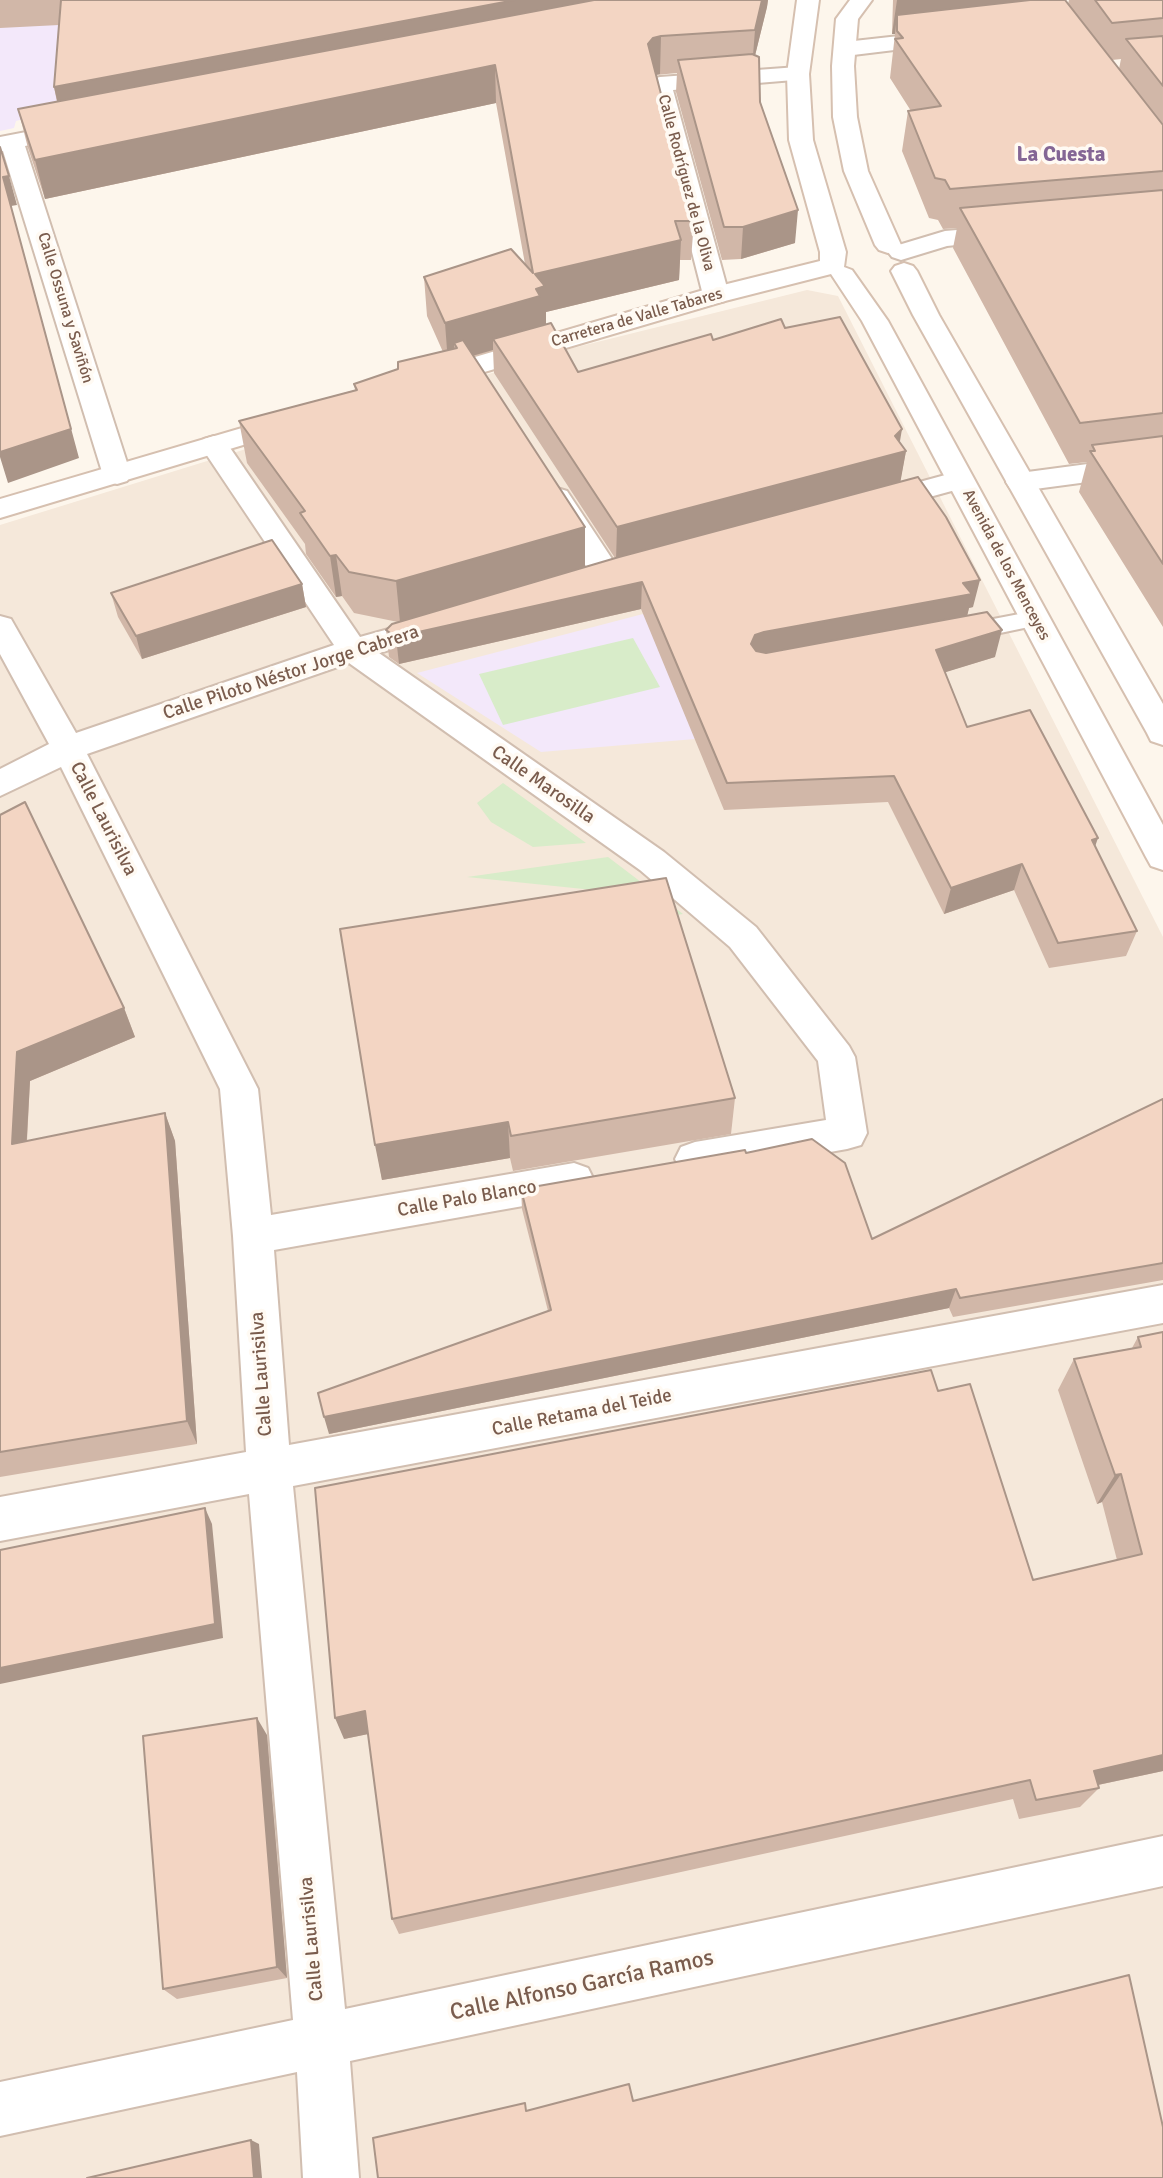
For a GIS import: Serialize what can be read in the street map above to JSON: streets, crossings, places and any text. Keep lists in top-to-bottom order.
{
  "streets": {
    "street": [
      "Calle Rodríguez de la Oliva",
      "Calle Ossuna y Saviñón",
      "Carretera de Valle Tabares",
      "Avenida de los Menceyes",
      "Calle Piloto Néstor Jorge Cabrera",
      "Calle Marosilla",
      "Calle Laurisilva",
      "Calle Palo Blanco",
      "Calle Retama del Teide",
      "Calle Alfonso García Ramos"
    ]
  },
  "crossings": [
    ["Calle Rodríguez de la Oliva", "Carretera de Valle Tabares"],
    ["Calle Rodríguez de la Oliva", "Avenida de los Menceyes"],
    ["Carretera de Valle Tabares", "Avenida de los Menceyes"],
    ["Calle Piloto Néstor Jorge Cabrera", "Calle Marosilla"],
    ["Calle Piloto Néstor Jorge Cabrera", "Calle Laurisilva"],
    ["Calle Laurisilva", "Calle Palo Blanco"],
    ["Calle Laurisilva", "Calle Retama del Teide"],
    ["Calle Laurisilva", "Calle Alfonso García Ramos"]
  ],
  "districts": ["La Cuesta"]
}
